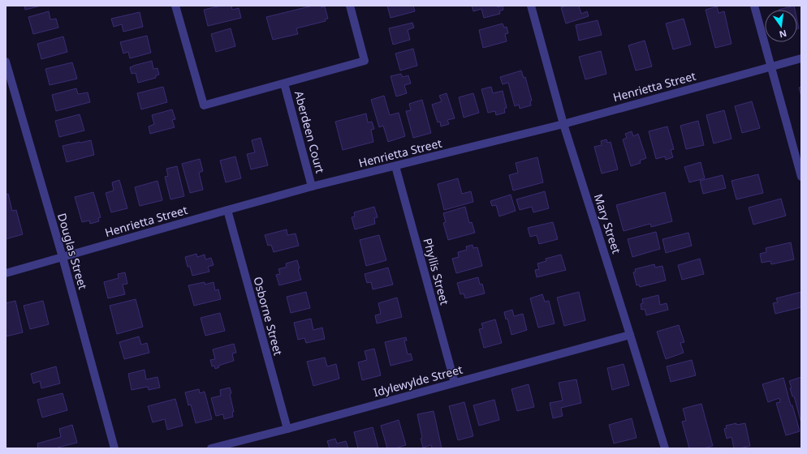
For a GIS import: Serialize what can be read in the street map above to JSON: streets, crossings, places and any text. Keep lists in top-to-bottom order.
{
  "streets": {
    "street": [
      "Henrietta Street",
      "Aberdeen Court",
      "Mary Street",
      "Douglas Street",
      "Phyllis Street",
      "Osborne Street",
      "Idylewylde Street"
    ]
  },
  "crossings": [
    ["Henrietta Street", "Aberdeen Court"],
    ["Henrietta Street", "Mary Street"],
    ["Henrietta Street", "Douglas Street"],
    ["Henrietta Street", "Phyllis Street"],
    ["Henrietta Street", "Osborne Street"],
    ["Mary Street", "Idylewylde Street"],
    ["Phyllis Street", "Idylewylde Street"],
    ["Osborne Street", "Idylewylde Street"]
  ],
  "north": "bottom"
}
